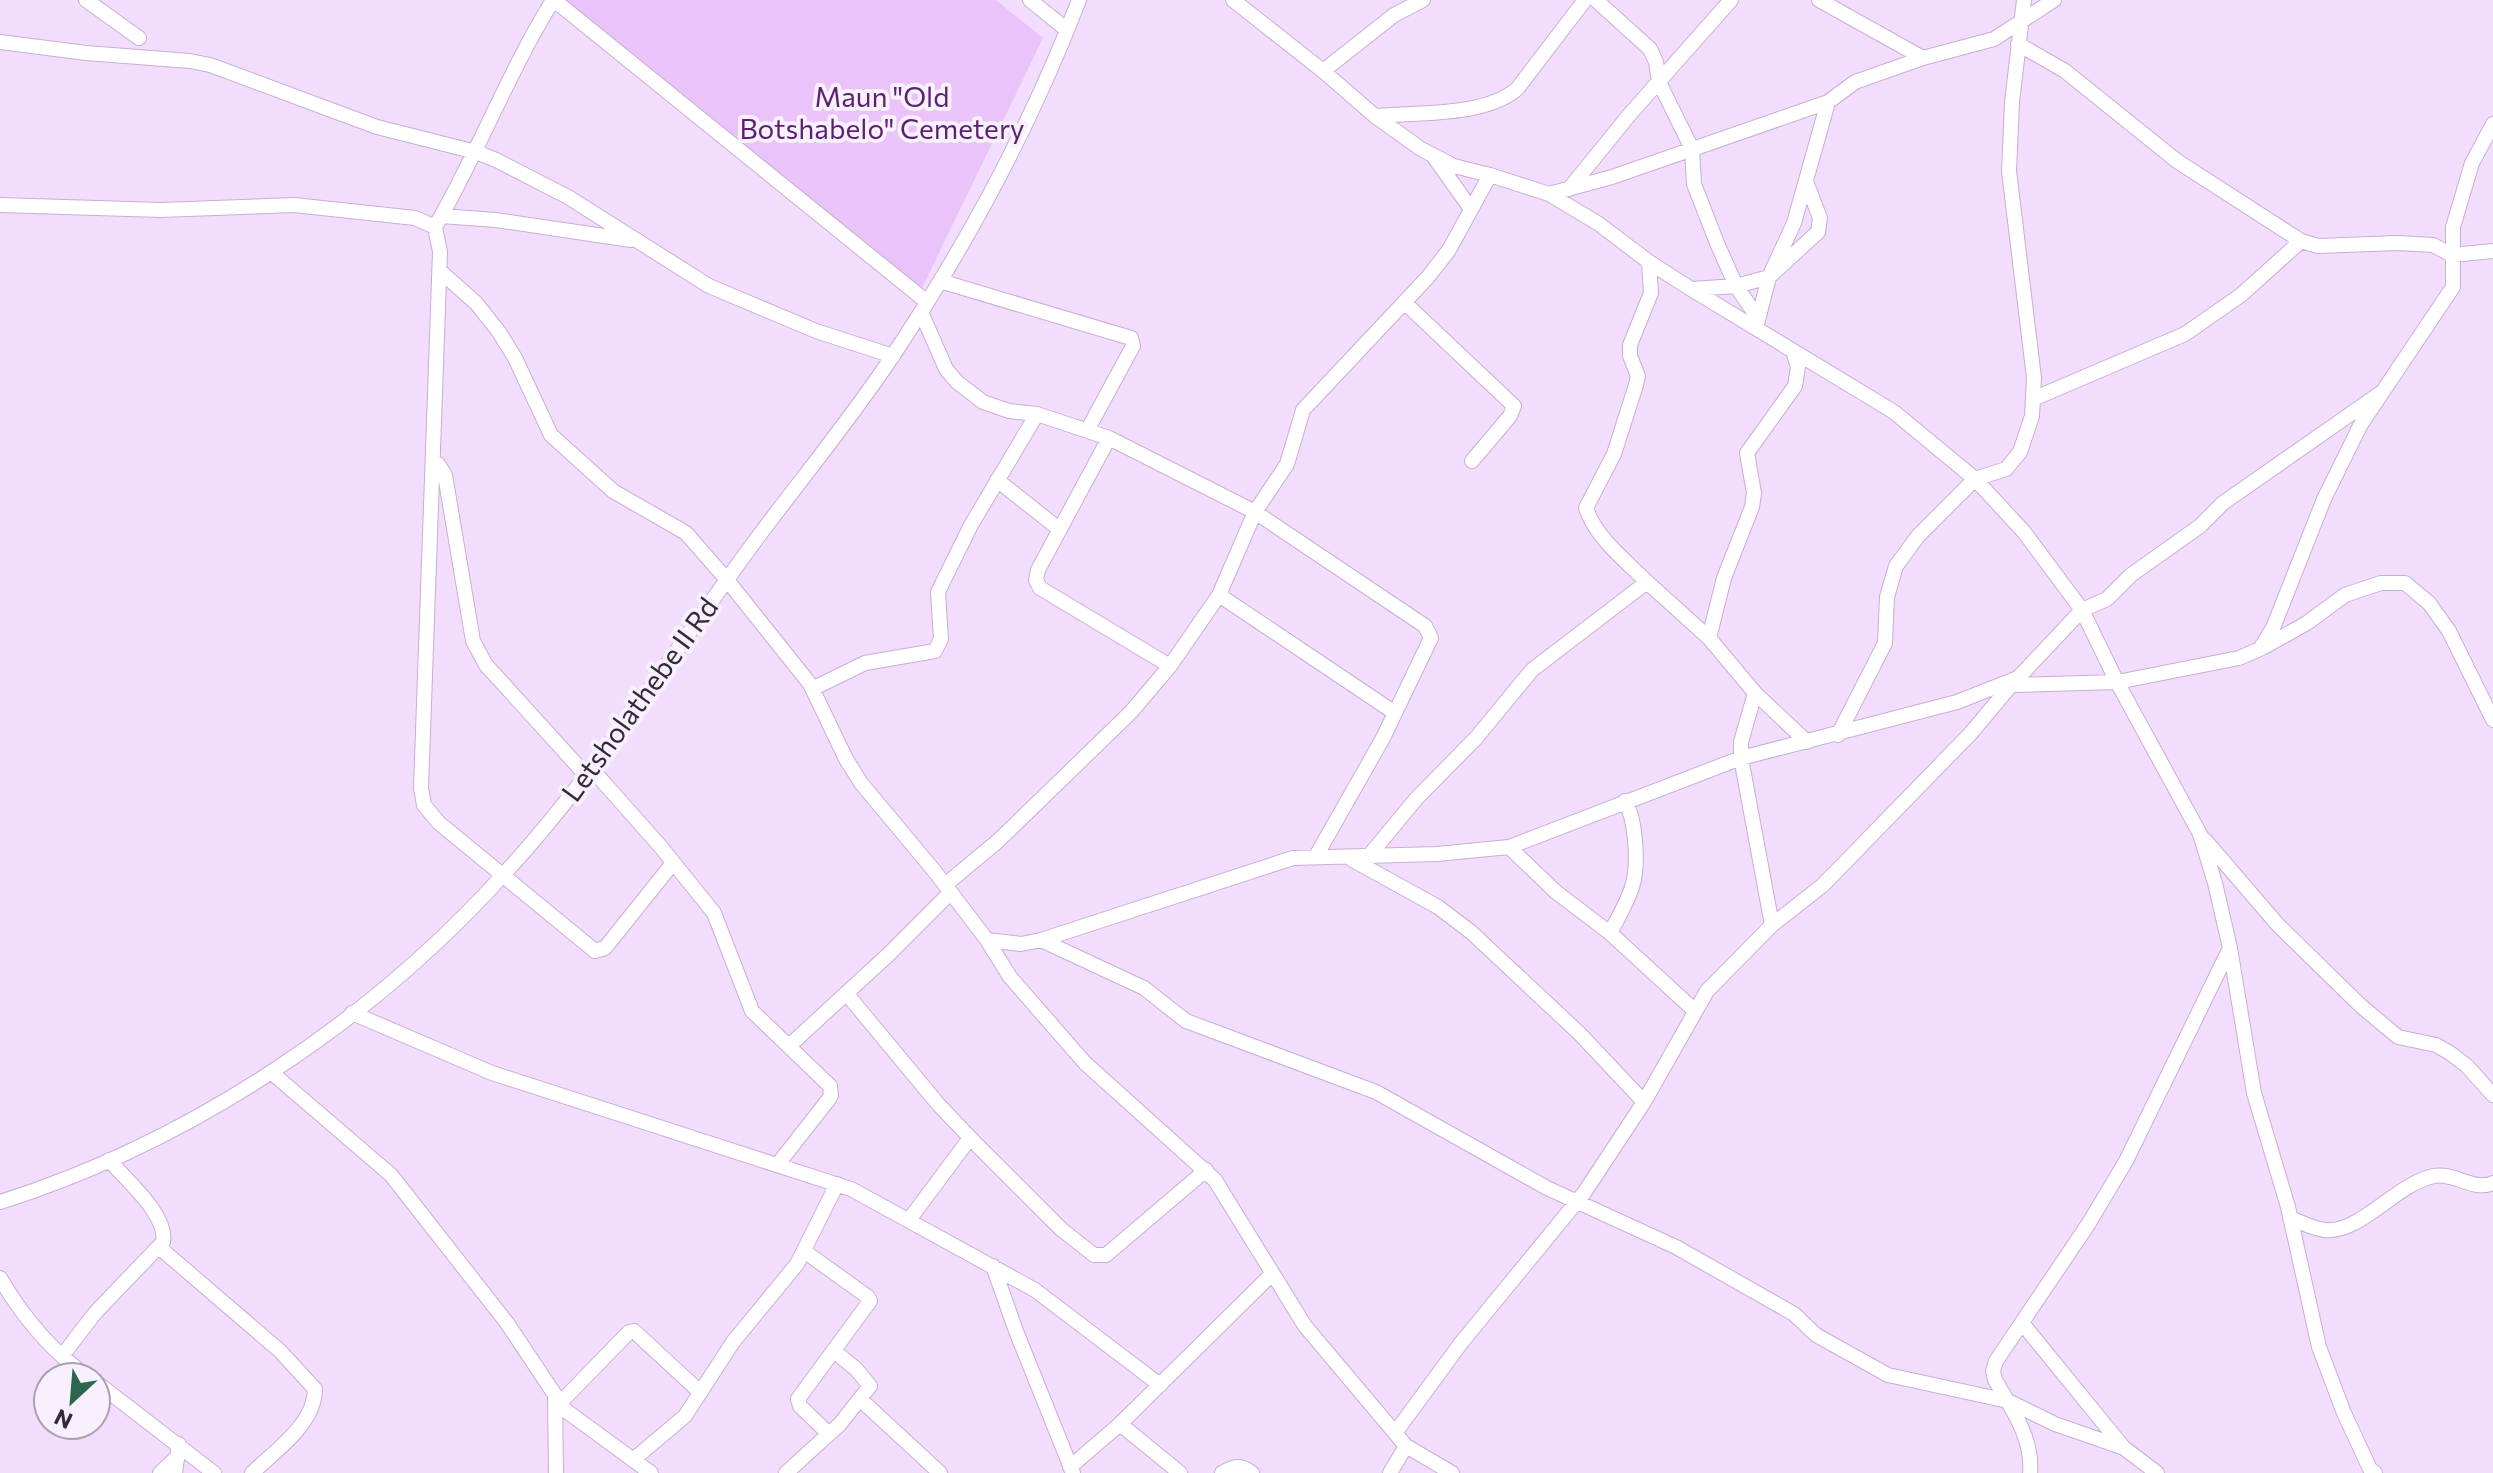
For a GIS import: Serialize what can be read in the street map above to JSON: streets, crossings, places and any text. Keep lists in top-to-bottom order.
{
  "streets": {
    "street": ["Letsholathebe II Rd"]
  },
  "parks": ["Maun \"Old Botshabelo\" Cemetery"],
  "north": "bottom left"
}
